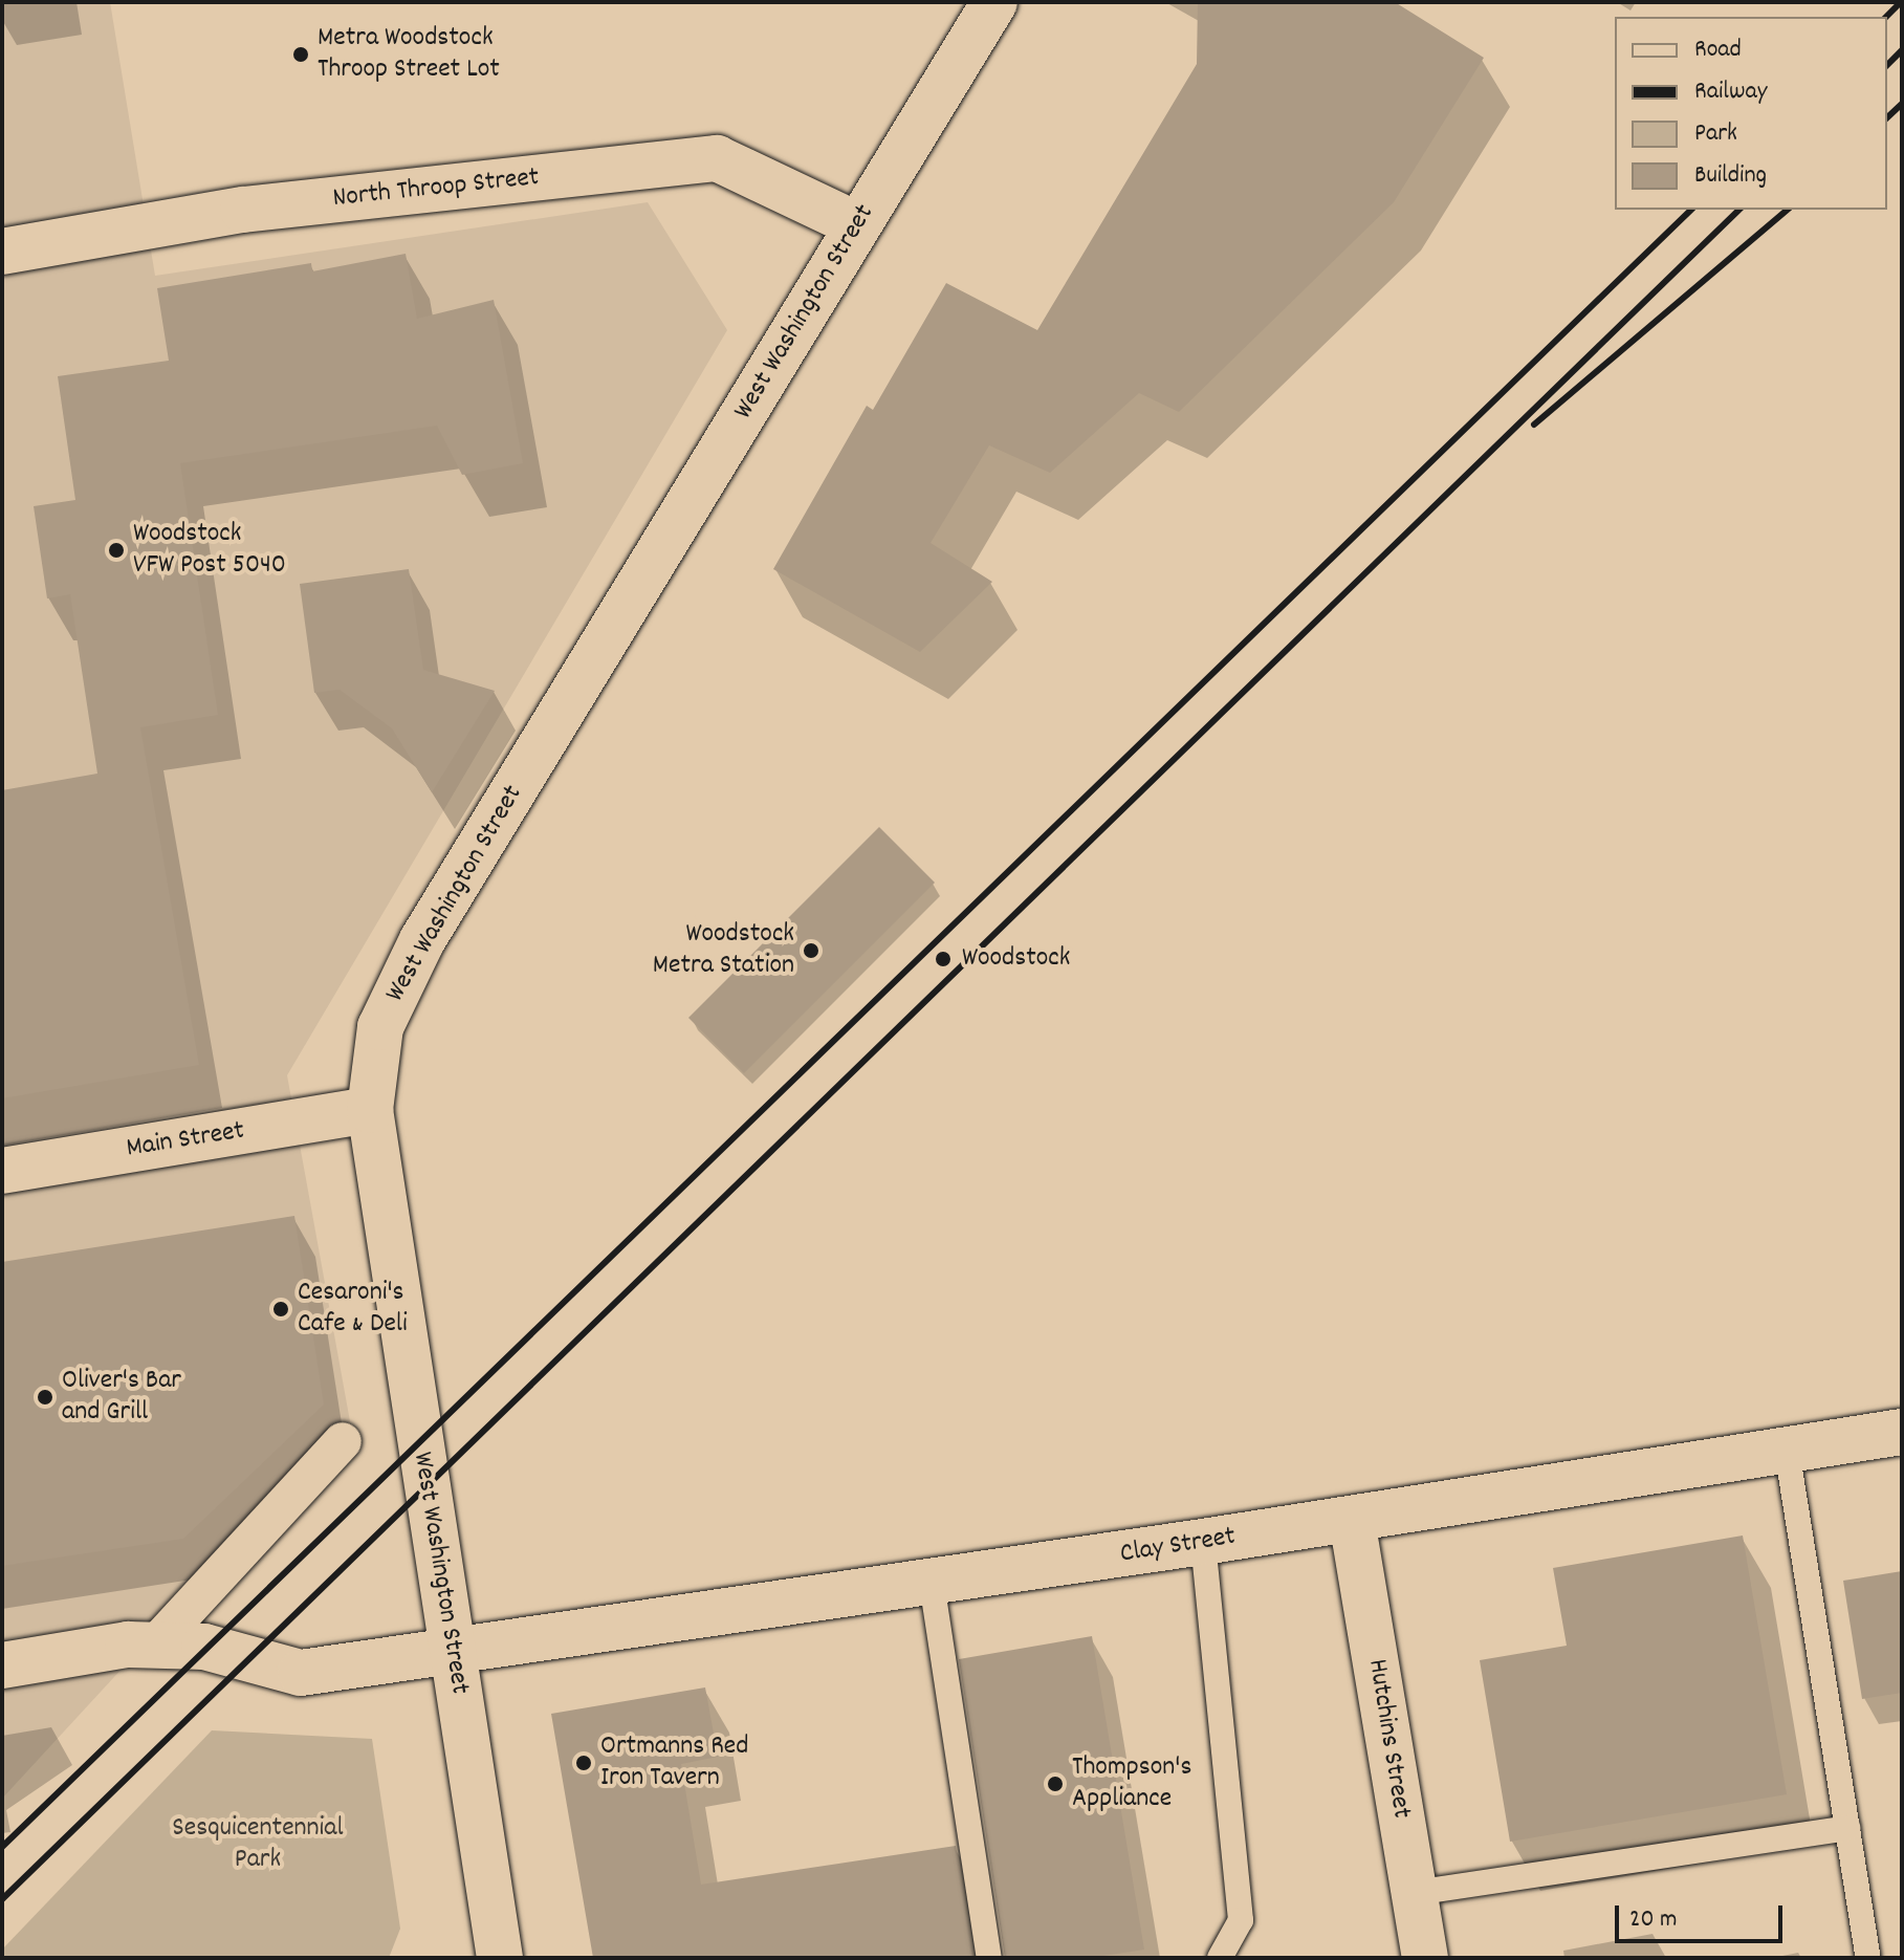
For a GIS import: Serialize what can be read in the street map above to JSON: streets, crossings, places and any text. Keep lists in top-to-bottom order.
{
  "streets": {
    "street": [
      "North Throop Street",
      "West Washington Street",
      "Main Street",
      "Clay Street",
      "Hutchins Street"
    ]
  },
  "crossings": [
    ["North Throop Street", "West Washington Street"],
    ["West Washington Street", "Main Street"],
    ["West Washington Street", "Clay Street"],
    ["Clay Street", "Hutchins Street"]
  ],
  "parks": ["Sesquicentennial Park"],
  "places": [
    "Metra Woodstock Throop Street Lot",
    "Woodstock VFW Post 5040",
    "Woodstock Metra Station",
    "Woodstock",
    "Cesaroni's Cafe & Deli",
    "Oliver's Bar and Grill",
    "Ortmanns Red Iron Tavern",
    "Thompson's Appliance"
  ],
  "legend": [
    "Road",
    "Railway",
    "Park",
    "Building"
  ],
  "scale_bar": "20 m"
}
